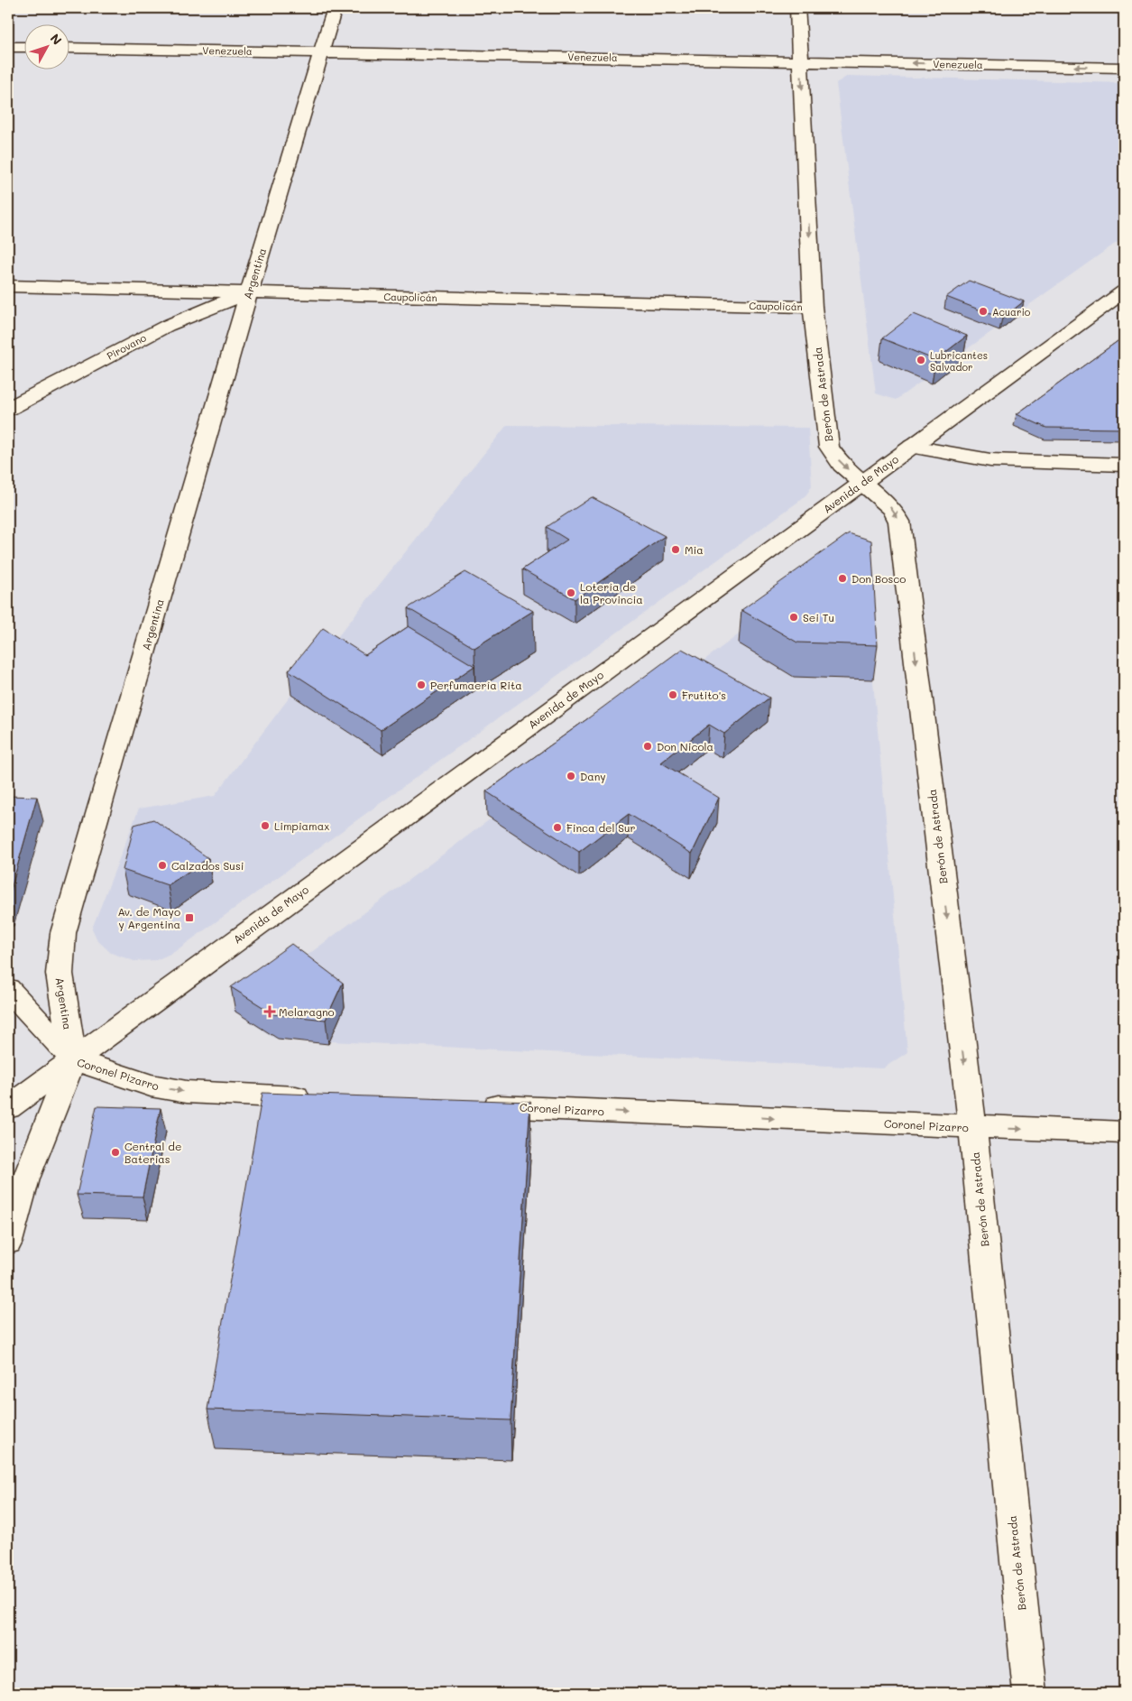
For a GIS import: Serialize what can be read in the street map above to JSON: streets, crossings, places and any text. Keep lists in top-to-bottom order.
{
  "streets": {
    "street": [
      "Venezuela",
      "Argentina",
      "Caupolicán",
      "Pirovano",
      "Berón de Astrada",
      "Avenida de Mayo",
      "Coronel Pizarro"
    ]
  },
  "crossings": [
    ["Venezuela", "Argentina"],
    ["Venezuela", "Berón de Astrada"],
    ["Argentina", "Caupolicán"],
    ["Argentina", "Pirovano"],
    ["Argentina", "Avenida de Mayo"],
    ["Argentina", "Coronel Pizarro"],
    ["Caupolicán", "Pirovano"],
    ["Caupolicán", "Berón de Astrada"],
    ["Berón de Astrada", "Avenida de Mayo"],
    ["Berón de Astrada", "Coronel Pizarro"],
    ["Avenida de Mayo", "Coronel Pizarro"]
  ],
  "one_way": ["Berón de Astrada", "Coronel Pizarro"],
  "places": {
    "other": [
      "Acuario",
      "Lubricantes Salvador",
      "Mia",
      "Don Bosco",
      "Lotería de la Provincia",
      "Sei Tu",
      "Perfumaería Rita",
      "Frutito's",
      "Don Nicola",
      "Dany",
      "Limpiamax",
      "Finca del Sur",
      "Calzados Susi",
      "Central de Baterias"
    ],
    "transit": ["Av. de Mayo y Argentina"],
    "health": ["Melaragno"]
  },
  "north": "top right"
}
